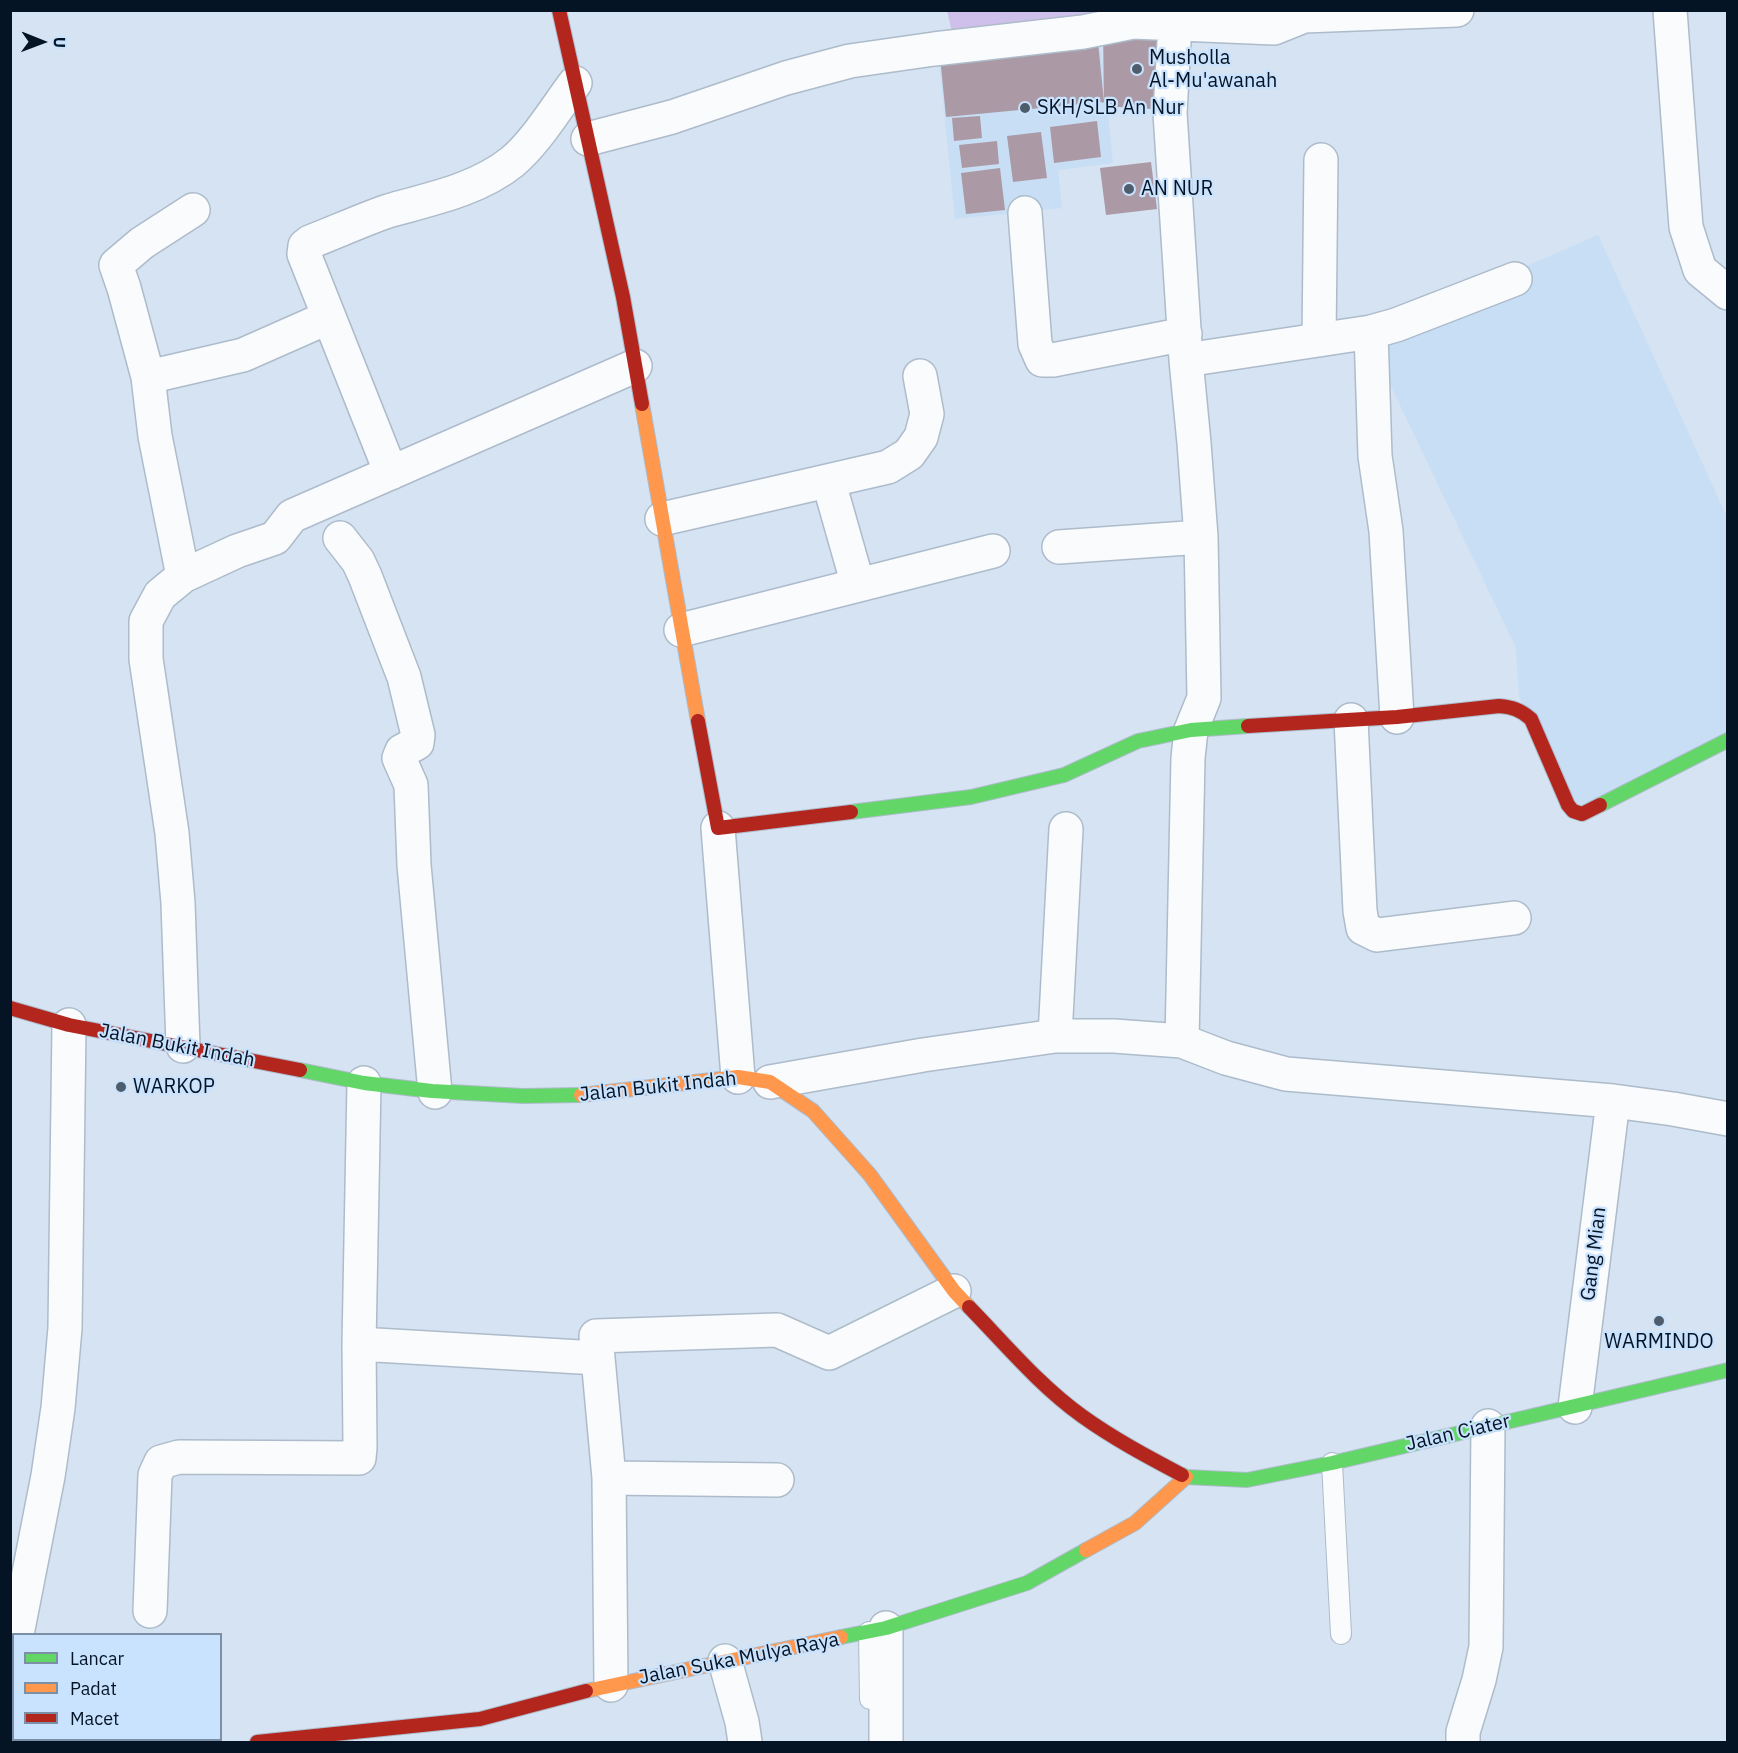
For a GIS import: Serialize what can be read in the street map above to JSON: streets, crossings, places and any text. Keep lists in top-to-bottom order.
{
  "streets": {
    "street": [
      "Jalan Bukit Indah",
      "Gang Mian",
      "Jalan Ciater",
      "Jalan Suka Mulya Raya"
    ]
  },
  "crossings": [
    ["Jalan Bukit Indah", "Jalan Ciater"],
    ["Jalan Bukit Indah", "Jalan Suka Mulya Raya"],
    ["Gang Mian", "Jalan Ciater"],
    ["Jalan Ciater", "Jalan Suka Mulya Raya"]
  ],
  "places": [
    "Musholla Al-Mu'awanah",
    "SKH/SLB An Nur",
    "AN NUR",
    "WARKOP",
    "WARMINDO"
  ],
  "legend": ["Lancar", "Padat", "Macet"],
  "north": "right"
}
